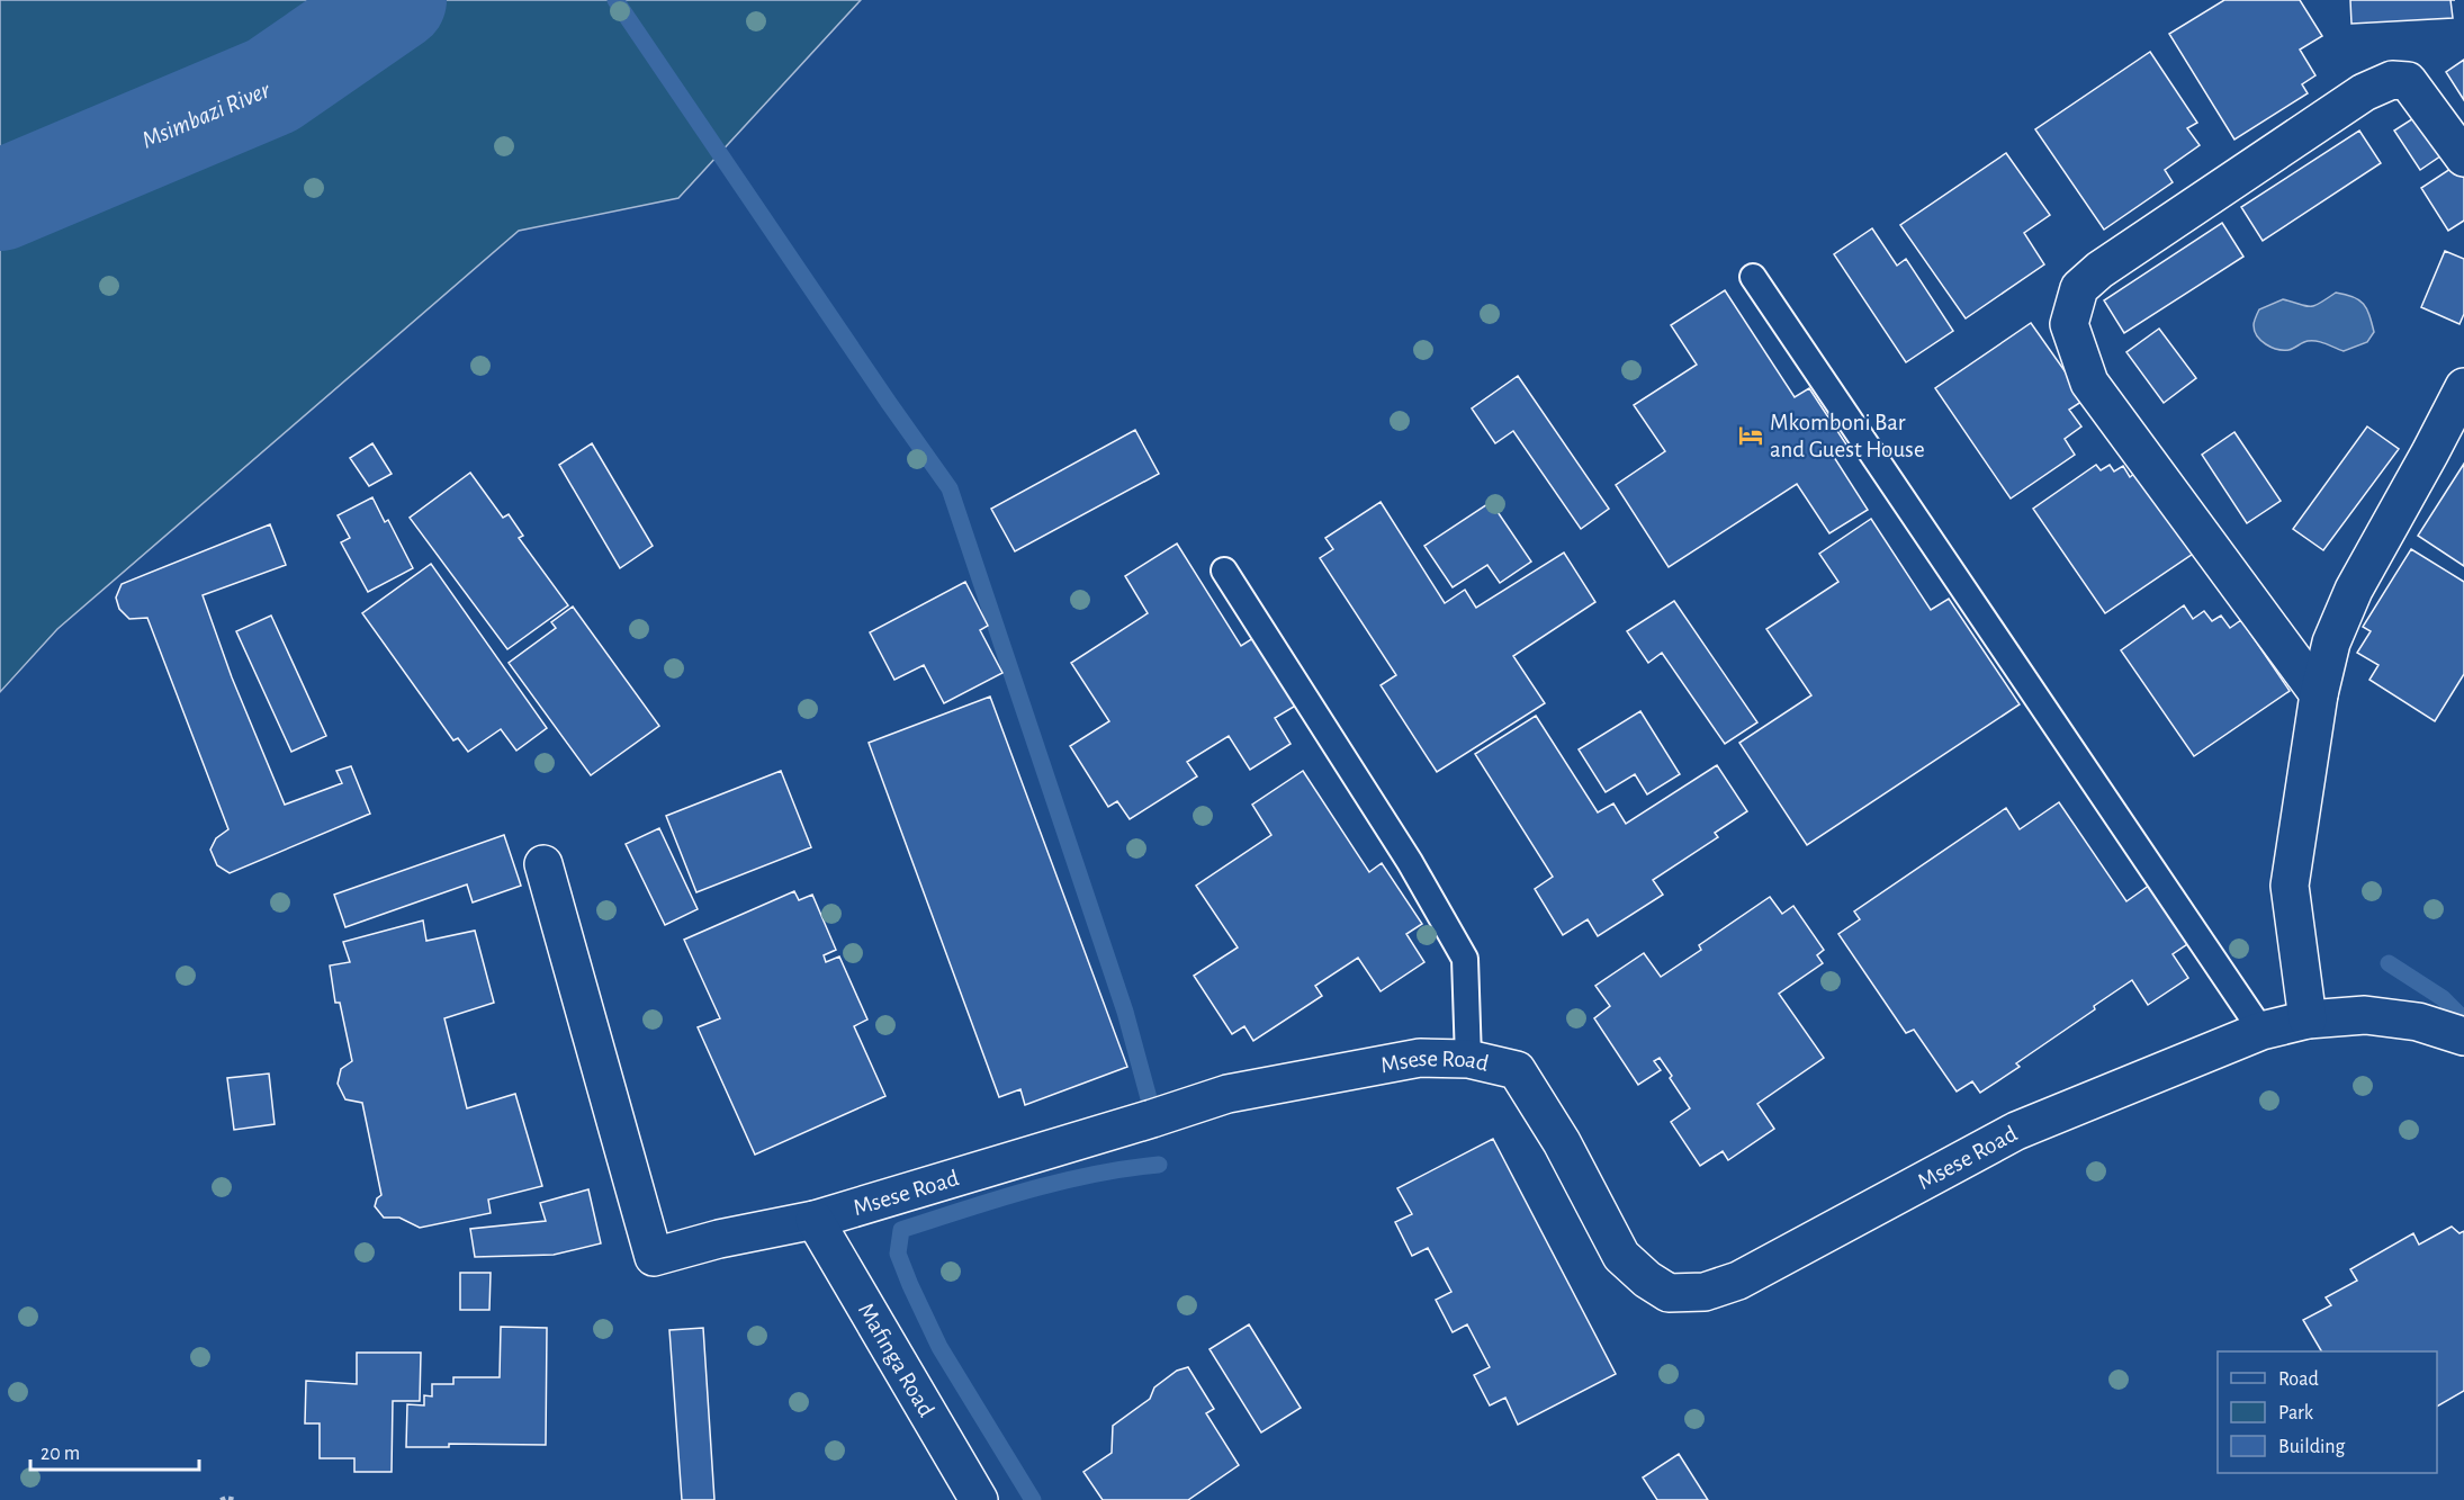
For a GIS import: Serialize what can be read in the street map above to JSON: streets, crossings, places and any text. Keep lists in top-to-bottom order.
{
  "streets": {
    "street": ["Msese Road", "Mafinga Road"]
  },
  "crossings": [
    ["Msese Road", "Mafinga Road"]
  ],
  "water": ["Msimbazi River"],
  "places": {
    "hotel": ["Mkomboni Bar and Guest House"]
  },
  "legend": ["Road", "Park", "Building"],
  "scale_bar": "20 m"
}
